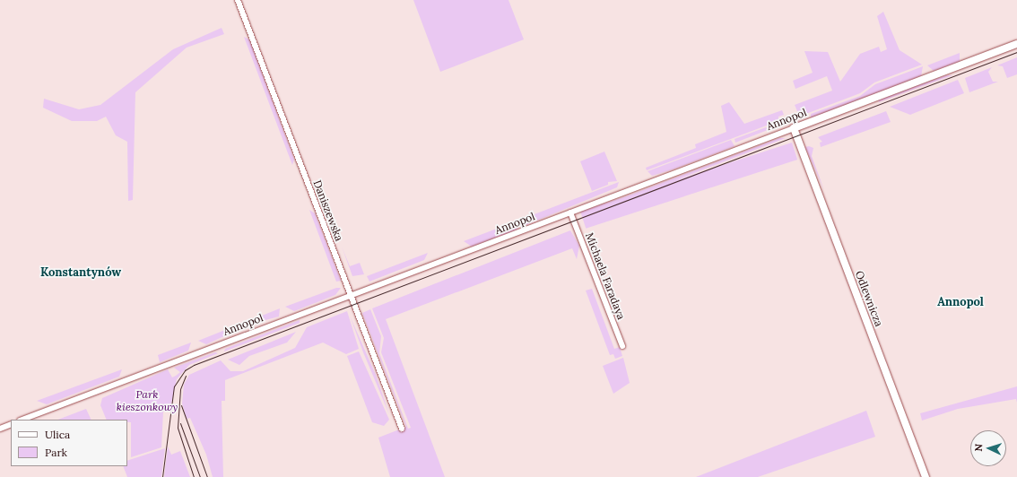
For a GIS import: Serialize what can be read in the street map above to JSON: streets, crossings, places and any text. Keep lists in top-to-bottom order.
{
  "streets": {
    "street": [
      "Annopol",
      "Daniszewska",
      "Michaela Faradaya",
      "Odlewnicza"
    ]
  },
  "crossings": [
    ["Annopol", "Daniszewska"],
    ["Annopol", "Michaela Faradaya"],
    ["Annopol", "Odlewnicza"]
  ],
  "districts": ["Konstantynów", "Annopol"],
  "parks": ["Park kieszonkowy"],
  "legend": ["Ulica", "Park"],
  "north": "left"
}
